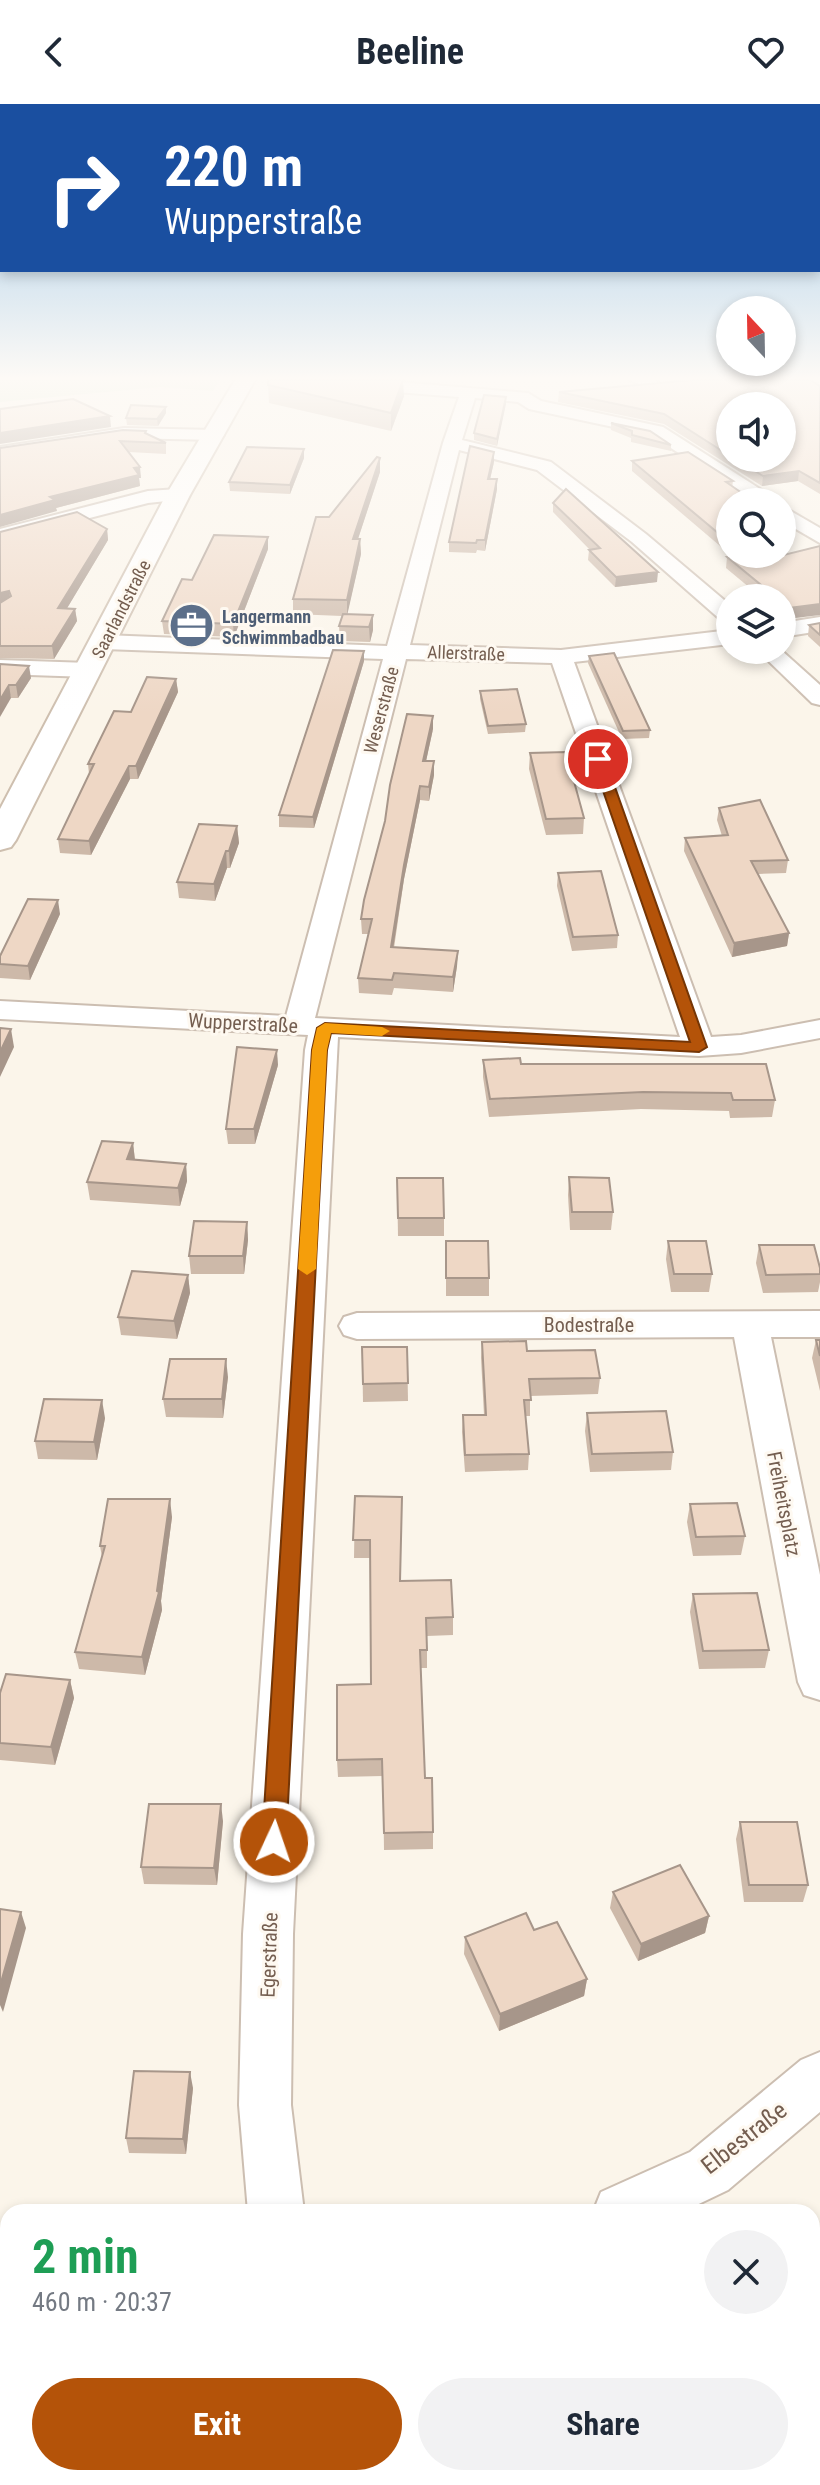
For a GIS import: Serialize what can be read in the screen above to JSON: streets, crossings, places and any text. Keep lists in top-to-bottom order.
{
  "streets": {
    "street": [
      "Saarlandstraße",
      "Allerstraße",
      "Weserstraße",
      "Wupperstraße",
      "Bodestraße",
      "Freiheitsplatz",
      "Egerstraße",
      "Elbestraße"
    ]
  },
  "crossings": [
    ["Saarlandstraße", "Allerstraße"],
    ["Allerstraße", "Weserstraße"],
    ["Weserstraße", "Wupperstraße"],
    ["Weserstraße", "Egerstraße"],
    ["Wupperstraße", "Egerstraße"],
    ["Bodestraße", "Freiheitsplatz"]
  ],
  "places": {
    "office": ["Langermann Schwimmbadbau"]
  },
  "north": "top",
  "page": {
    "header": "Beeline",
    "turn": ["220 m", "Wupperstraße"],
    "heading": ["2 min", "460 m · 20:37"],
    "buttons": ["Exit", "Share"]
  }
}
